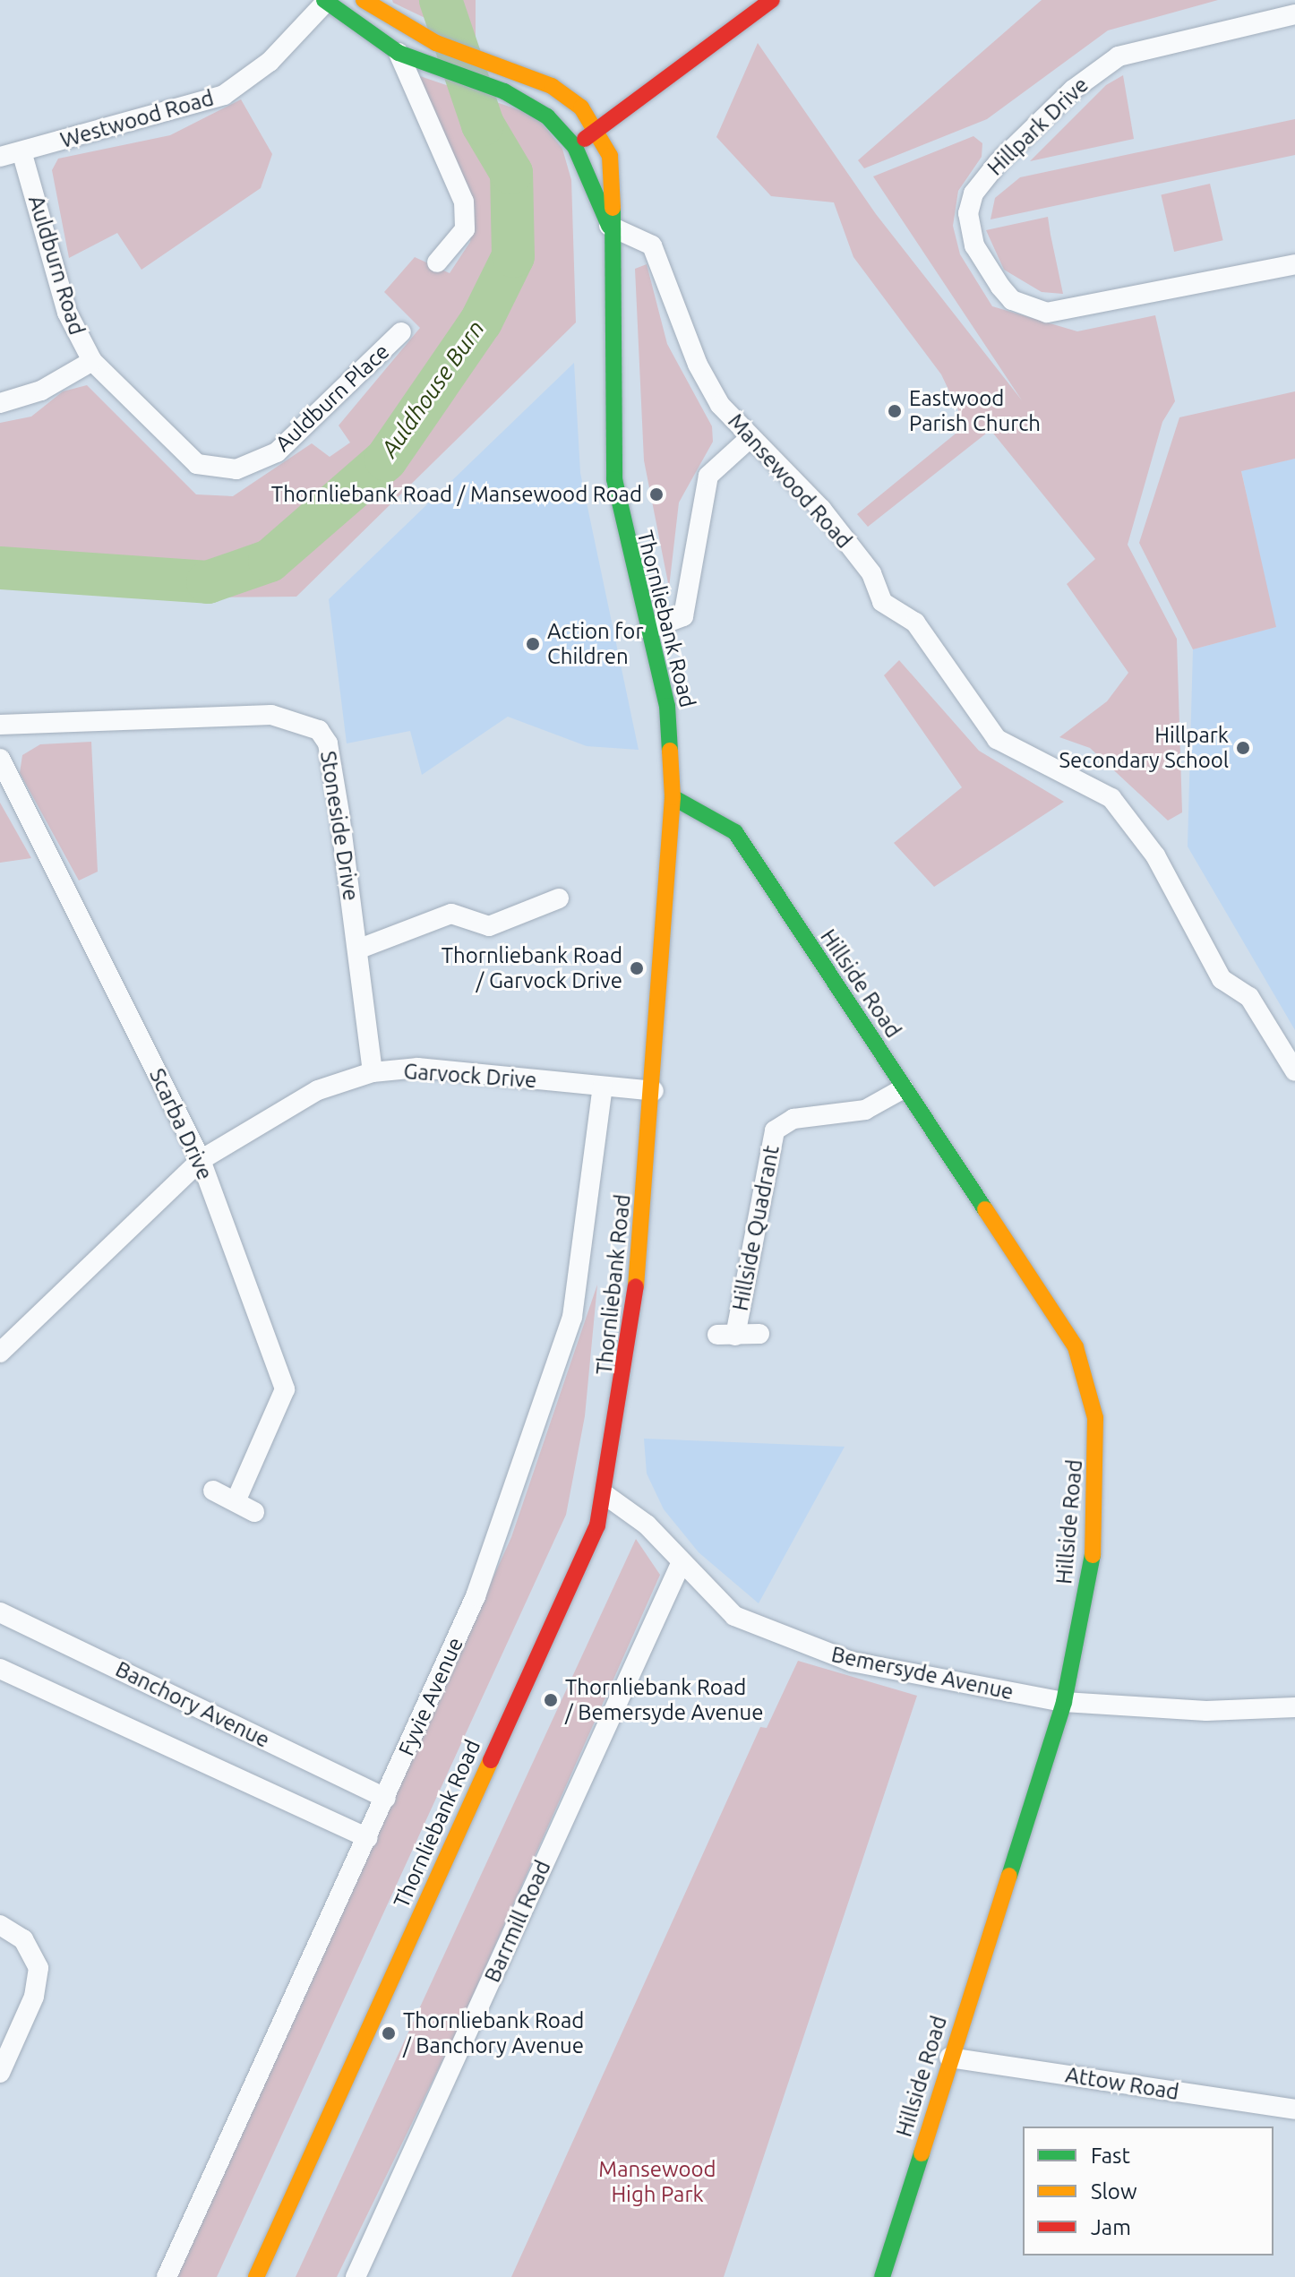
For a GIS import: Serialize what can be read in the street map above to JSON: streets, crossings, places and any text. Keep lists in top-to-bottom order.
{
  "streets": {
    "main road": ["Thornliebank Road", "Hillside Road"],
    "street": [
      "Westwood Road",
      "Hillpark Drive",
      "Auldburn Road",
      "Auldburn Place",
      "Mansewood Road",
      "Stoneside Drive",
      "Garvock Drive",
      "Scarba Drive",
      "Hillside Quadrant",
      "Bemersyde Avenue",
      "Fyvie Avenue",
      "Banchory Avenue",
      "Barrmill Road",
      "Attow Road"
    ]
  },
  "crossings": [
    ["Westwood Road", "Auldburn Road"],
    ["Westwood Road", "Thornliebank Road"],
    ["Auldburn Road", "Auldburn Place"],
    ["Mansewood Road", "Thornliebank Road"],
    ["Thornliebank Road", "Hillside Road"],
    ["Thornliebank Road", "Garvock Drive"],
    ["Thornliebank Road", "Bemersyde Avenue"],
    ["Stoneside Drive", "Garvock Drive"],
    ["Hillside Road", "Hillside Quadrant"],
    ["Hillside Road", "Bemersyde Avenue"],
    ["Hillside Road", "Attow Road"],
    ["Garvock Drive", "Scarba Drive"],
    ["Garvock Drive", "Fyvie Avenue"],
    ["Bemersyde Avenue", "Barrmill Road"],
    ["Fyvie Avenue", "Banchory Avenue"]
  ],
  "water": ["Auldhouse Burn"],
  "parks": ["Mansewood High Park"],
  "places": [
    "Eastwood Parish Church",
    "Thornliebank Road / Mansewood Road",
    "Action for Children",
    "Hillpark Secondary School",
    "Thornliebank Road / Garvock Drive",
    "Thornliebank Road / Bemersyde Avenue",
    "Thornliebank Road / Banchory Avenue"
  ],
  "legend": ["Fast", "Slow", "Jam"]
}
